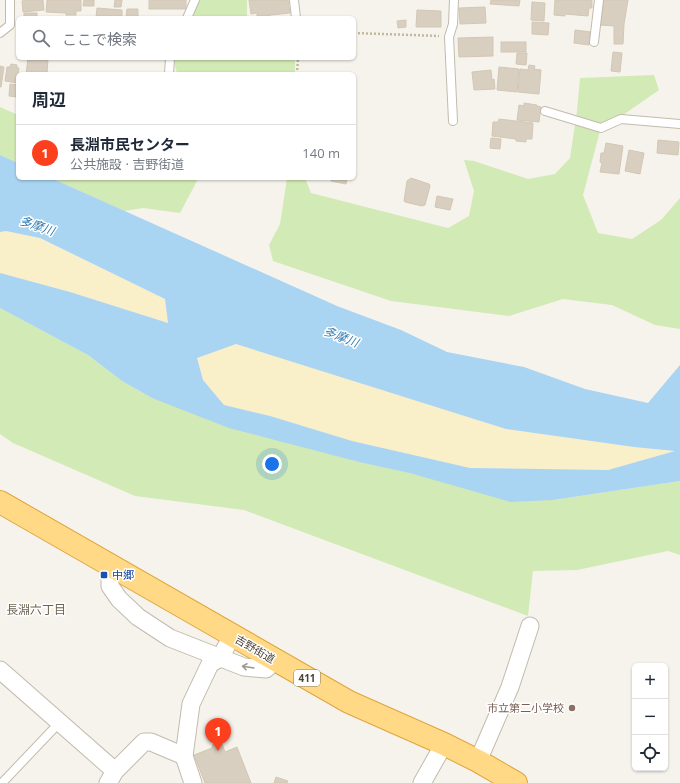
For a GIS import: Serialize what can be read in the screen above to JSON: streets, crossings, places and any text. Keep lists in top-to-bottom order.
{
  "streets": {
    "highway": ["吉野街道", "411"]
  },
  "districts": ["長淵六丁目"],
  "water": ["多摩川"],
  "places": {
    "transit": ["中郷"],
    "other": ["市立第二小学校"]
  },
  "page": {
    "search": "ここで検索",
    "heading": "周辺",
    "list": [
      {
        "mark": "1",
        "name": "長淵市民センター",
        "note": "公共施設 · 吉野街道",
        "value": "140 m"
      }
    ],
    "map_buttons": ["+", "−"],
    "pins": "1"
  }
}
